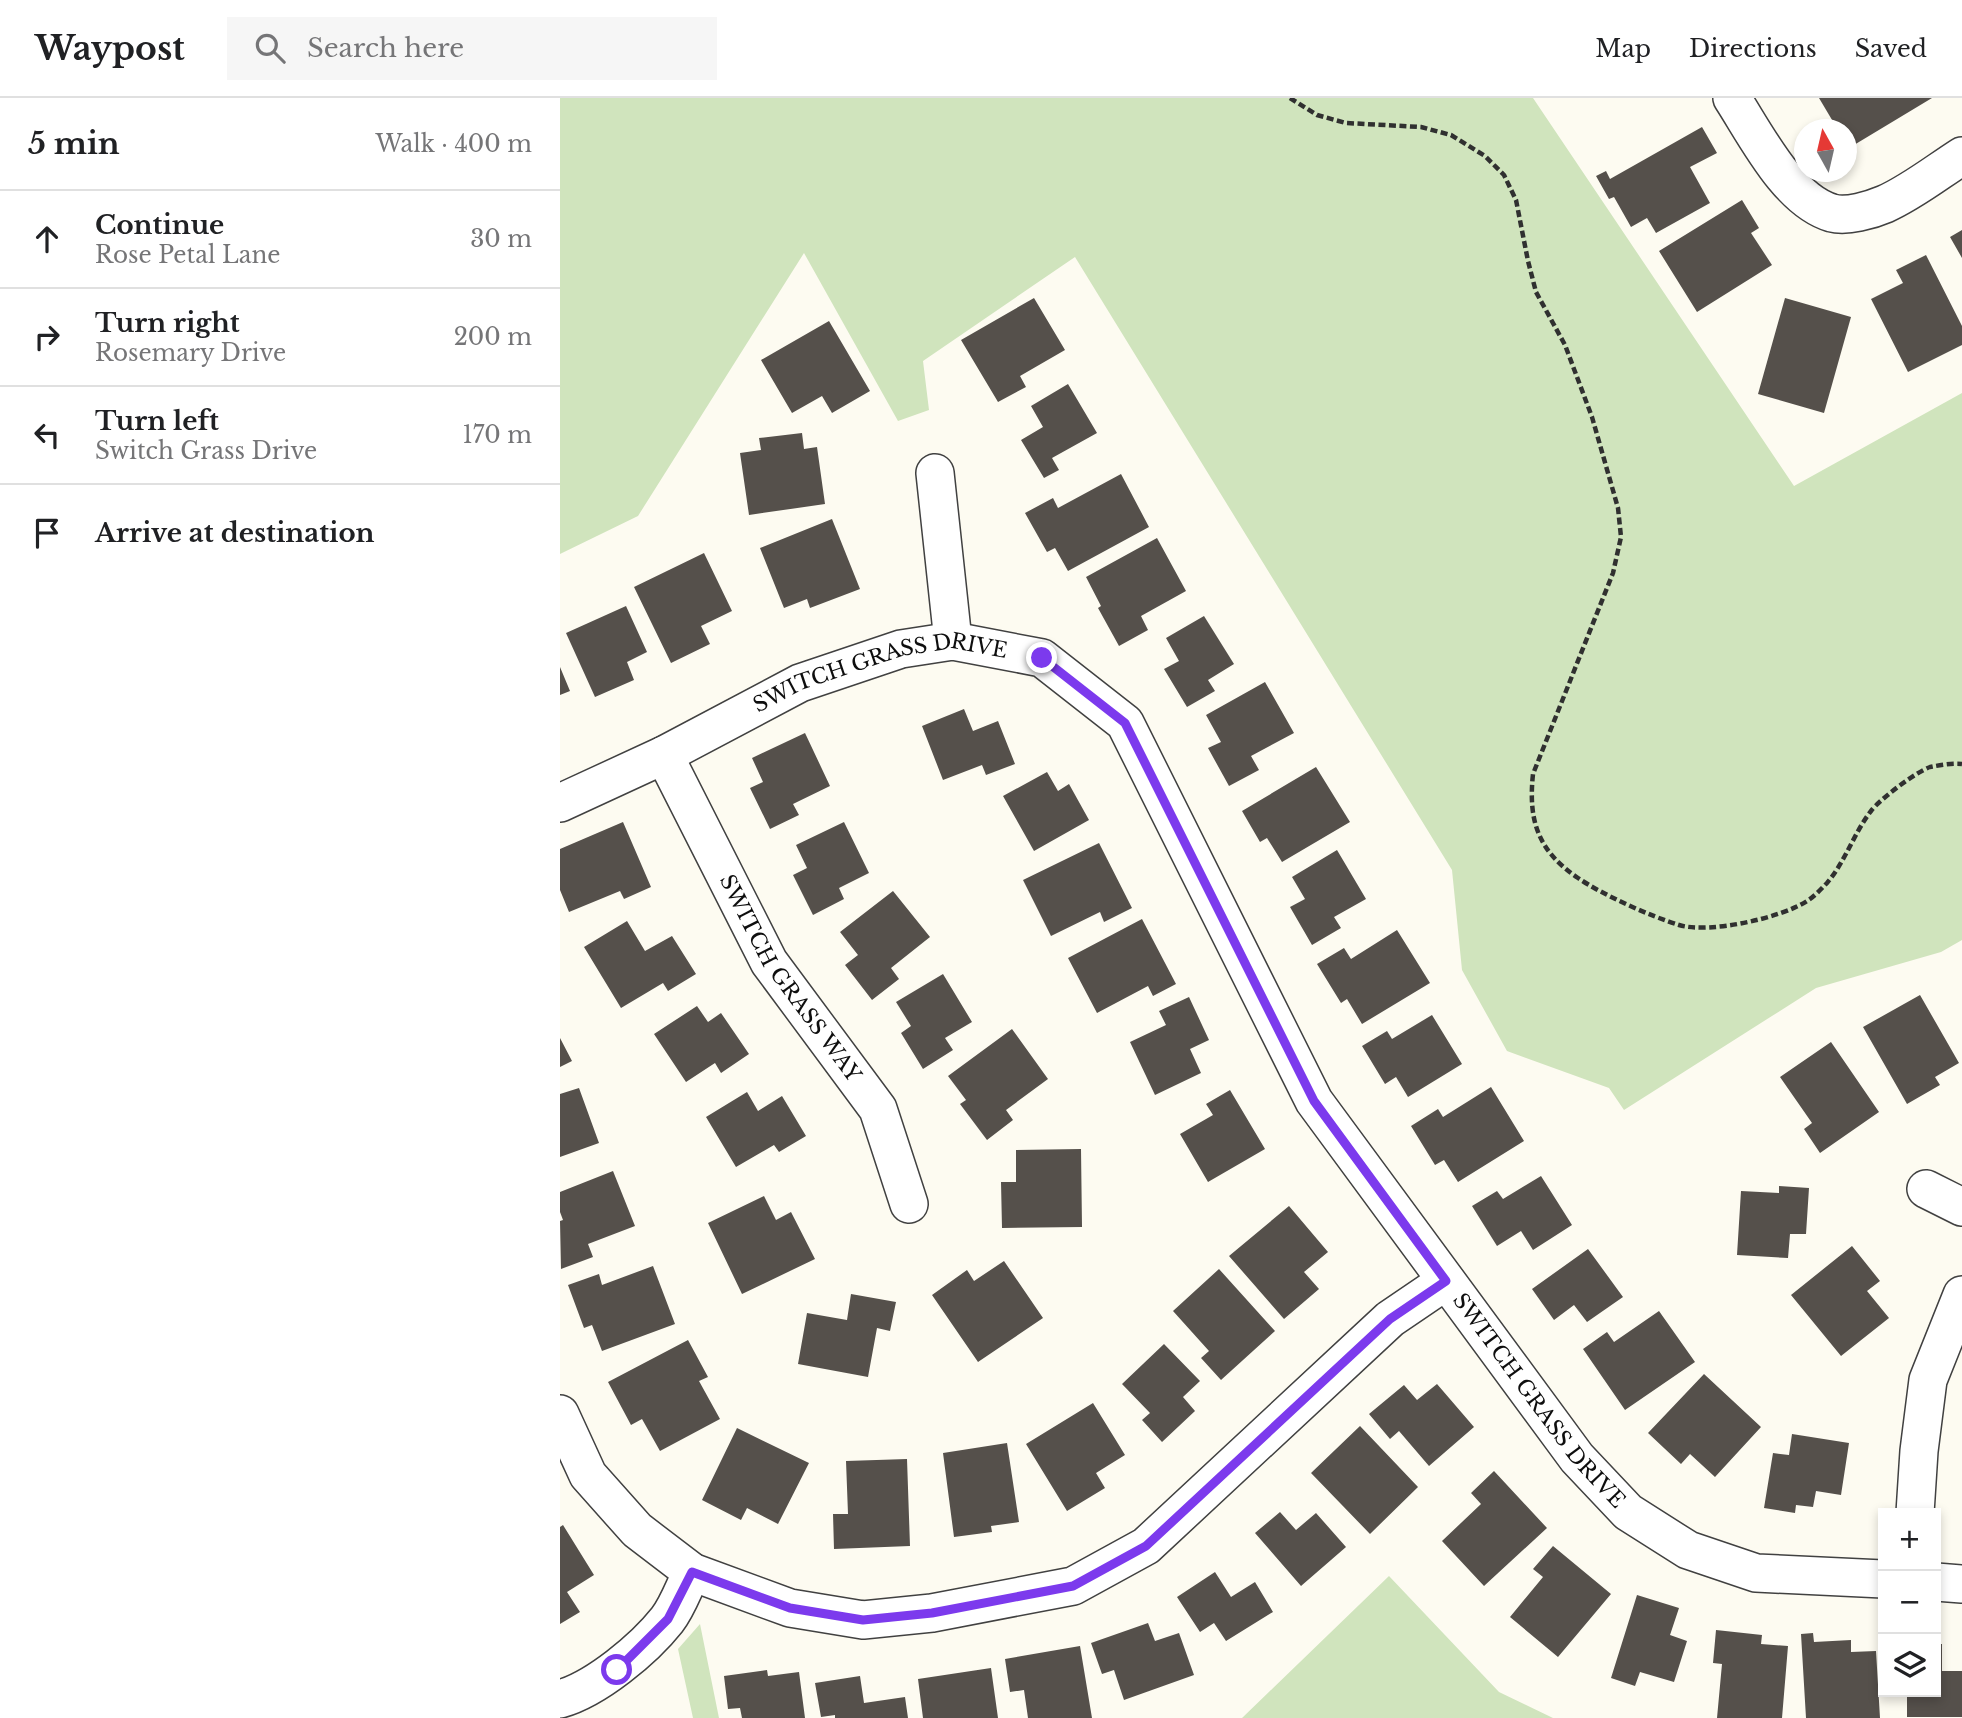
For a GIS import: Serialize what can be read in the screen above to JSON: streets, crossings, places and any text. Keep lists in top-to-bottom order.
{
  "streets": {
    "street": ["SWITCH GRASS DRIVE", "SWITCH GRASS WAY"]
  },
  "crossings": [
    ["SWITCH GRASS DRIVE", "SWITCH GRASS WAY"]
  ],
  "north": "top",
  "page": {
    "header": "Waypost",
    "search": "Search here",
    "nav": ["Map", "Directions", "Saved"],
    "heading": ["5 min", "Walk · 400 m"],
    "list": [
      ["Continue", "Rose Petal Lane", "30 m"],
      ["Turn right", "Rosemary Drive", "200 m"],
      ["Turn left", "Switch Grass Drive", "170 m"],
      "Arrive at destination"
    ],
    "map_buttons": ["+", "−"]
  }
}
